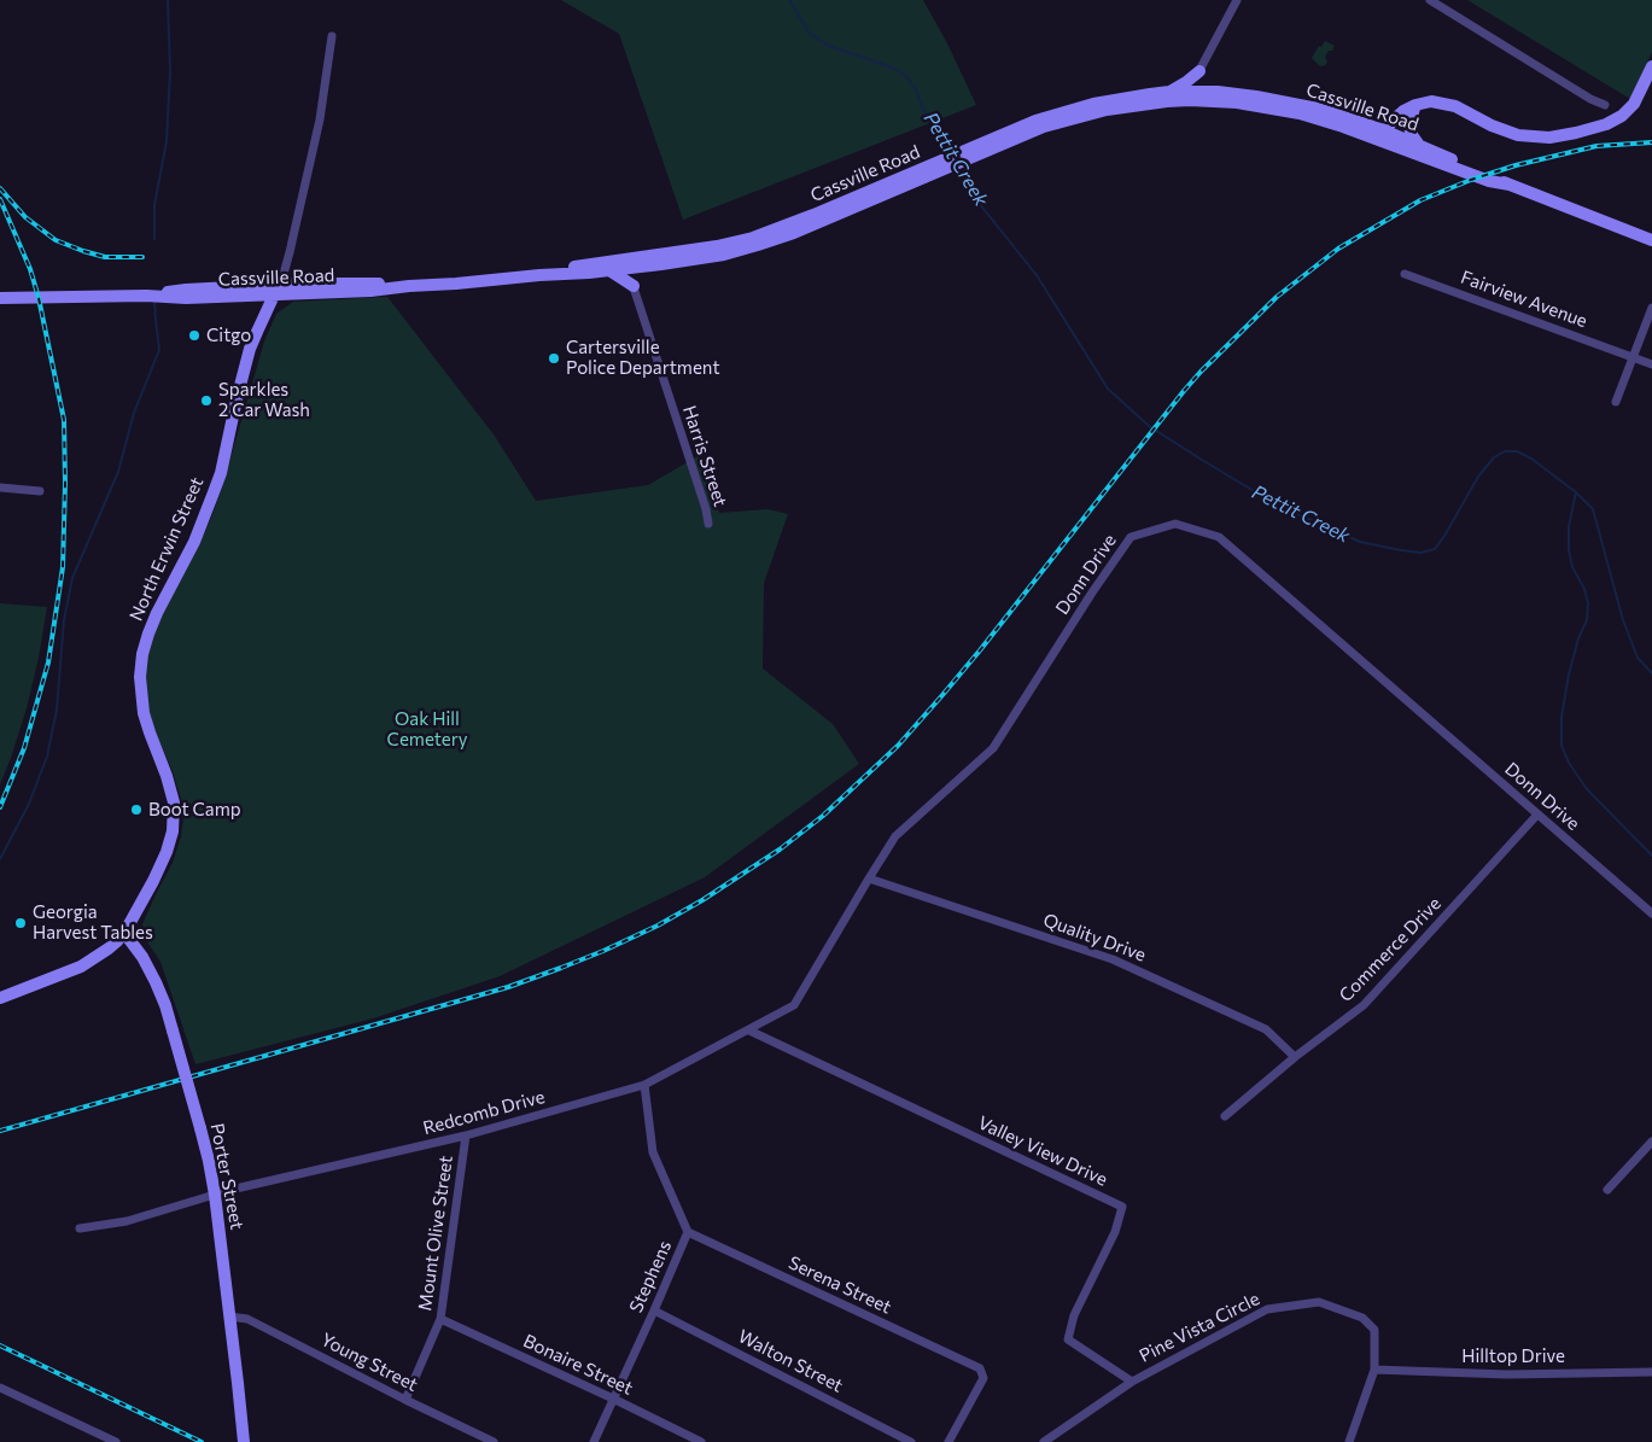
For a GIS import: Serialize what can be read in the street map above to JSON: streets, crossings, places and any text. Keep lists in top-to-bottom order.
{
  "streets": {
    "main road": ["Cassville Road", "North Erwin Street", "Porter Street"],
    "street": [
      "Fairview Avenue",
      "Harris Street",
      "Donn Drive",
      "Quality Drive",
      "Commerce Drive",
      "Redcomb Drive",
      "Valley View Drive",
      "Mount Olive Street",
      "Stephens",
      "Serena Street",
      "Pine Vista Circle",
      "Hilltop Drive",
      "Walton Street",
      "Young Street",
      "Bonaire Street"
    ]
  },
  "crossings": [
    ["Cassville Road", "Harris Street"],
    ["Cassville Road", "North Erwin Street"],
    ["North Erwin Street", "Porter Street"],
    ["Donn Drive", "Quality Drive"],
    ["Donn Drive", "Commerce Drive"],
    ["Donn Drive", "Redcomb Drive"],
    ["Donn Drive", "Valley View Drive"],
    ["Quality Drive", "Commerce Drive"],
    ["Redcomb Drive", "Valley View Drive"],
    ["Redcomb Drive", "Porter Street"],
    ["Redcomb Drive", "Mount Olive Street"],
    ["Redcomb Drive", "Stephens"],
    ["Valley View Drive", "Pine Vista Circle"],
    ["Porter Street", "Young Street"],
    ["Mount Olive Street", "Young Street"],
    ["Mount Olive Street", "Bonaire Street"],
    ["Stephens", "Serena Street"],
    ["Stephens", "Walton Street"],
    ["Stephens", "Bonaire Street"],
    ["Pine Vista Circle", "Hilltop Drive"]
  ],
  "water": ["Pettit Creek"],
  "parks": ["Oak Hill Cemetery"],
  "places": [
    "Citgo",
    "Cartersville Police Department",
    "Sparkles 2 Car Wash",
    "Boot Camp",
    "Georgia Harvest Tables"
  ]
}
